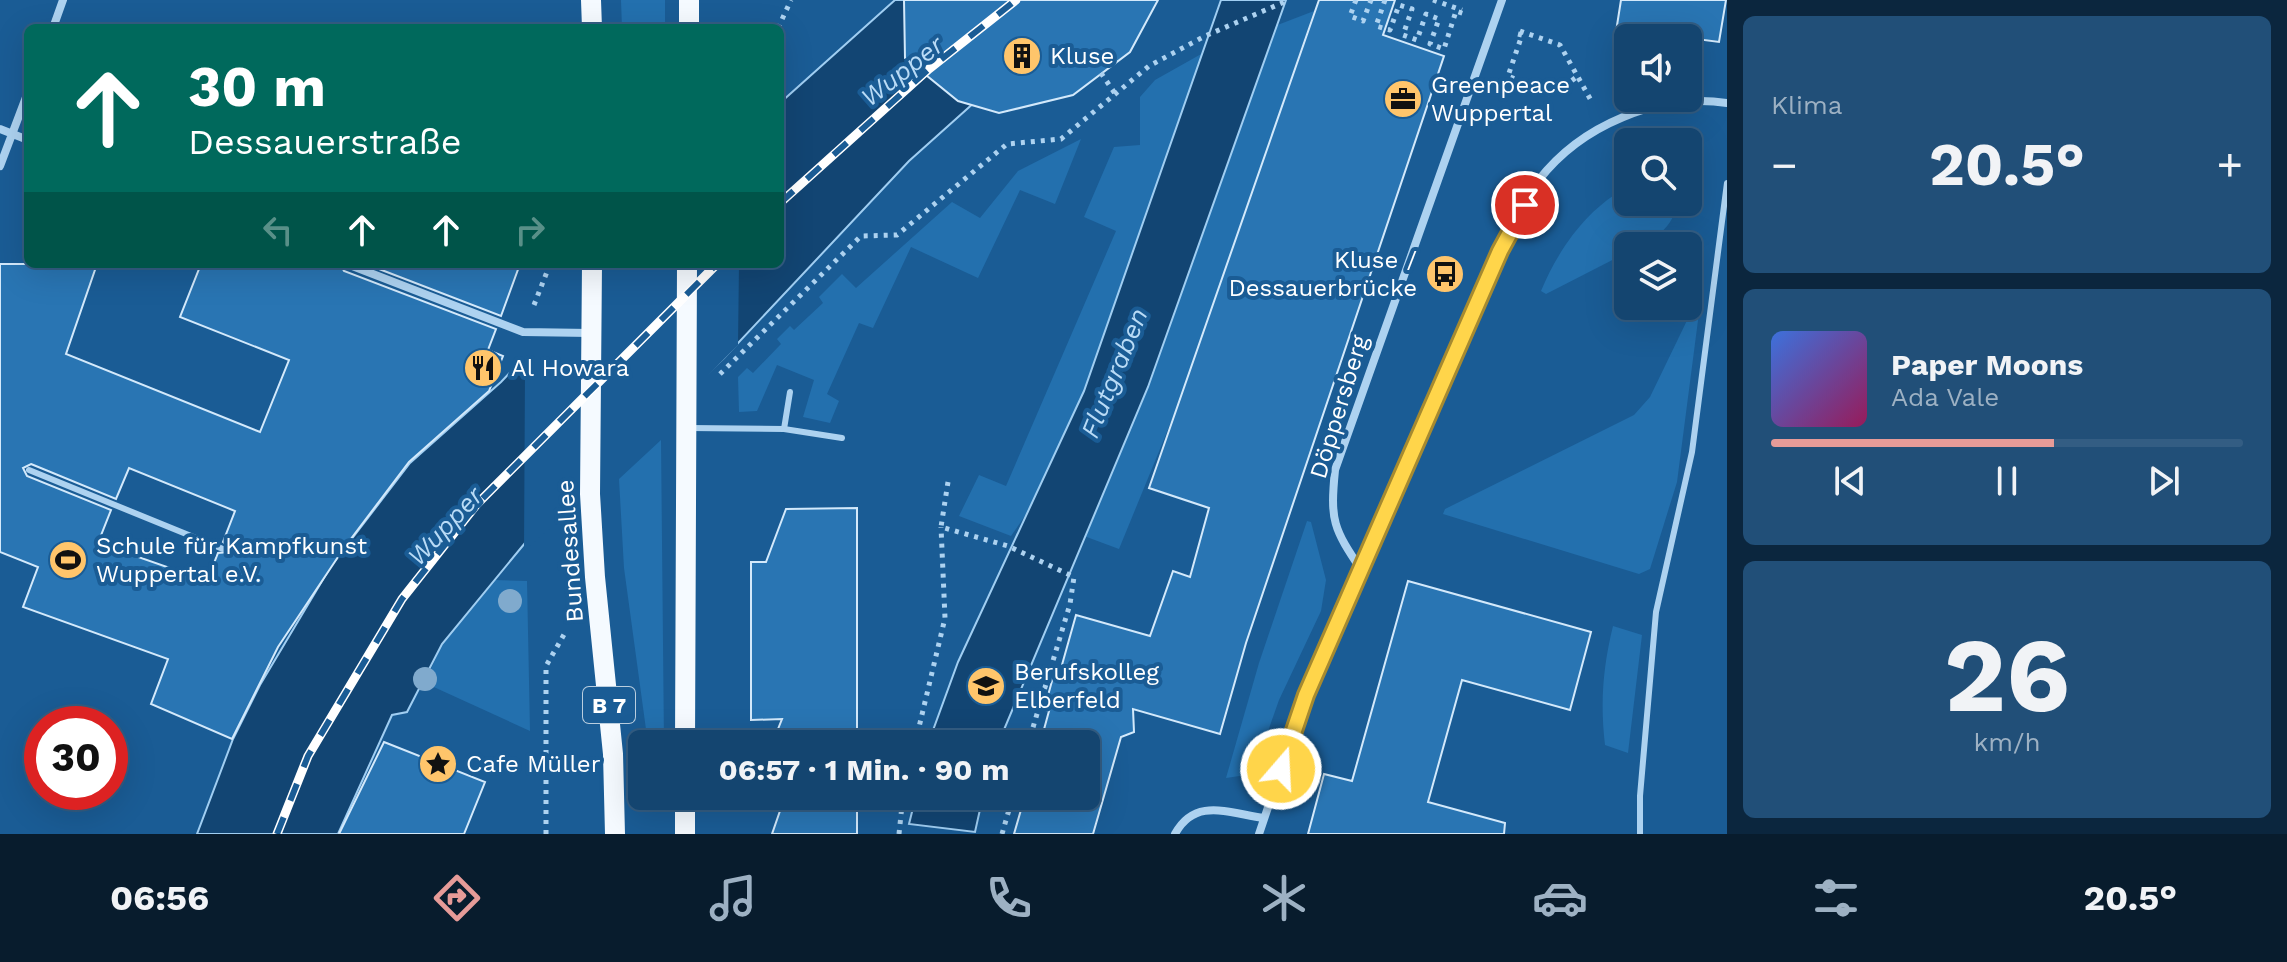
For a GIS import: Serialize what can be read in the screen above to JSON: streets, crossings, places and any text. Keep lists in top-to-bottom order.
{
  "streets": {
    "main road": ["Bundesallee", "B 7"],
    "street": ["Döppersberg"]
  },
  "water": ["Wupper", "Flutgraben"],
  "places": {
    "building": ["Kluse"],
    "office": ["Greenpeace Wuppertal"],
    "bus stop": ["Kluse / Dessauerbrücke"],
    "restaurant": ["Al Howara"],
    "sports": ["Schule für Kampfkunst Wuppertal e.V."],
    "school or university": ["Berufskolleg Elberfeld"],
    "place": ["Cafe Müller"]
  },
  "page": {
    "tile": [
      "Klima",
      ["26", "km/h"]
    ],
    "turn": ["30 m", "Dessauerstraße"],
    "heat": ["−", "20.5°", "+"],
    "song": ["Paper Moons", "Ada Vale"],
    "limit": "30",
    "trip": "06:57 · 1 Min. · 90 m",
    "tabs": ["06:56", "20.5°"]
  }
}
